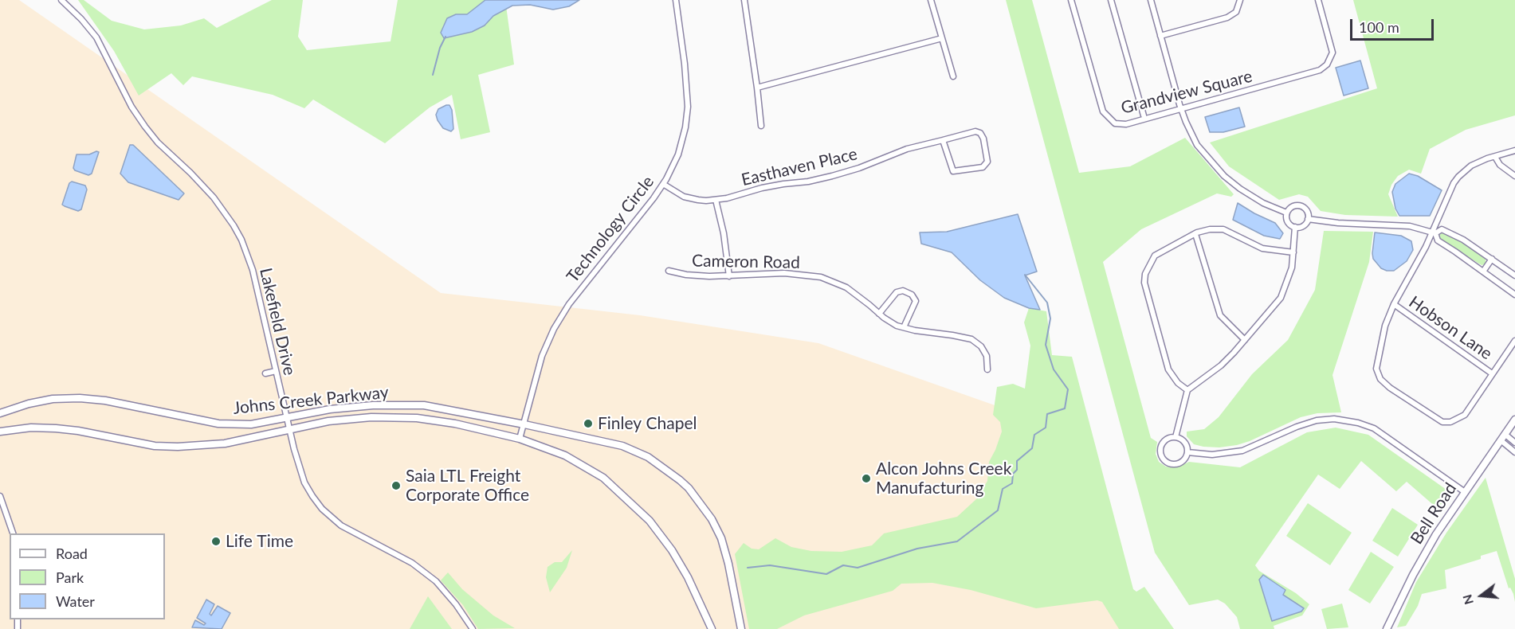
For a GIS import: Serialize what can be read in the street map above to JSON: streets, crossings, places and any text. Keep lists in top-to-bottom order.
{
  "streets": {
    "street": [
      "Grandview Square",
      "Easthaven Place",
      "Technology Circle",
      "Cameron Road",
      "Lakefield Drive",
      "Hobson Lane",
      "Johns Creek Parkway",
      "Bell Road"
    ]
  },
  "crossings": [
    ["Easthaven Place", "Technology Circle"],
    ["Technology Circle", "Johns Creek Parkway"],
    ["Lakefield Drive", "Johns Creek Parkway"]
  ],
  "places": [
    "Finley Chapel",
    "Alcon Johns Creek Manufacturing",
    "Saia LTL Freight Corporate Office",
    "Life Time"
  ],
  "legend": ["Road", "Park", "Water"],
  "scale_bar": "100 m",
  "north": "left"
}
